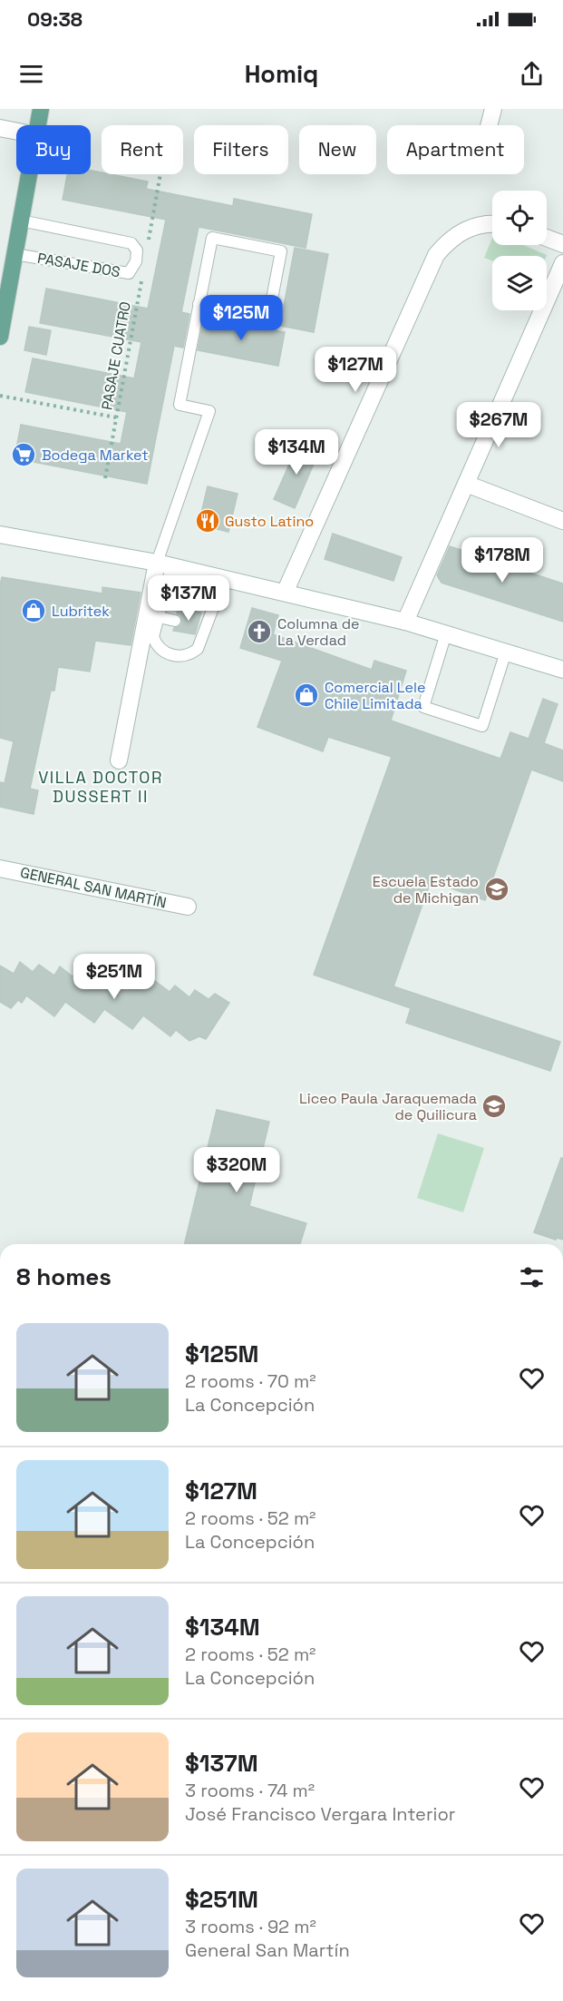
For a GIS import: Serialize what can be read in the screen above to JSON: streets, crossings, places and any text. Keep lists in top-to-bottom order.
{
  "streets": {
    "street": ["GENERAL SAN MARTÍN"],
    "lane": ["PASAJE DOS"],
    "path": ["PASAJE CUATRO"]
  },
  "districts": ["VILLA DOCTOR DUSSERT II"],
  "places": {
    "supermarket": ["Bodega Market"],
    "restaurant": ["Gusto Latino"],
    "shop": ["Lubritek", "Comercial Lele Chile Limitada"],
    "church": ["Columna de La Verdad"],
    "school or university": ["Escuela Estado de Michigan", "Liceo Paula Jaraquemada de Quilicura"]
  },
  "page": {
    "status": "09:38",
    "header": "Homiq",
    "chip": [
      "Buy",
      "Rent",
      "Filters",
      "New",
      "Apartment"
    ],
    "price": [
      "$125M",
      "$127M",
      "$267M",
      "$134M",
      "$178M",
      "$137M",
      "$251M",
      "$320M"
    ],
    "heading": "8 homes",
    "list": [
      {
        "name": "$125M",
        "note": "2 rooms · 70 m² · La Concepción"
      },
      {
        "name": "$127M",
        "note": "2 rooms · 52 m² · La Concepción"
      },
      {
        "name": "$134M",
        "note": "2 rooms · 52 m² · La Concepción"
      },
      {
        "name": "$137M",
        "note": "3 rooms · 74 m² · José Francisco Vergara Interior"
      },
      {
        "name": "$251M",
        "note": "3 rooms · 92 m² · General San Martín"
      }
    ]
  }
}
